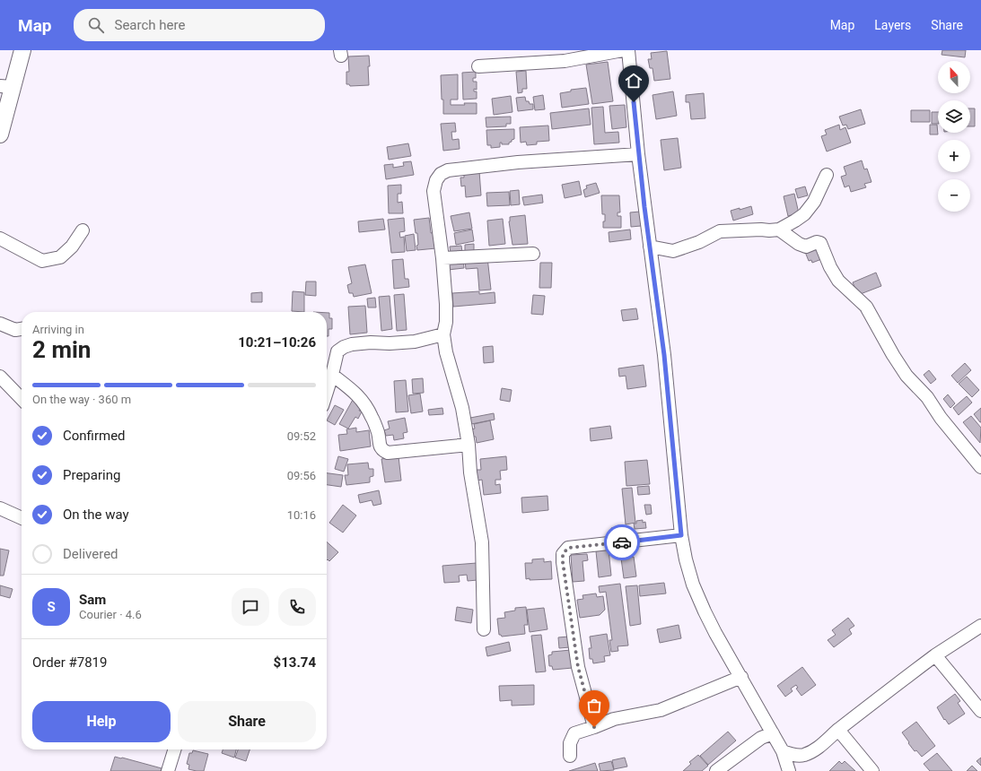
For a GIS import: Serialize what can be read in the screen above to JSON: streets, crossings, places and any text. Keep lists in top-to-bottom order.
{
  "north": "top",
  "page": {
    "header": "Map",
    "search": "Search here",
    "nav": ["Map", "Layers", "Share"],
    "map_buttons": ["+", "−"],
    "heading": ["2 min", "Arriving in", "10:21–10:26"],
    "panel": [
      "Sam",
      "Courier · 4.6",
      "Order #7819",
      "$13.74"
    ],
    "bar": "On the way · 360 m",
    "list": [
      ["Confirmed", "09:52"],
      ["Preparing", "09:56"],
      ["On the way", "10:16"],
      "Delivered"
    ],
    "round": "S",
    "buttons": ["Help", "Share"]
  }
}
